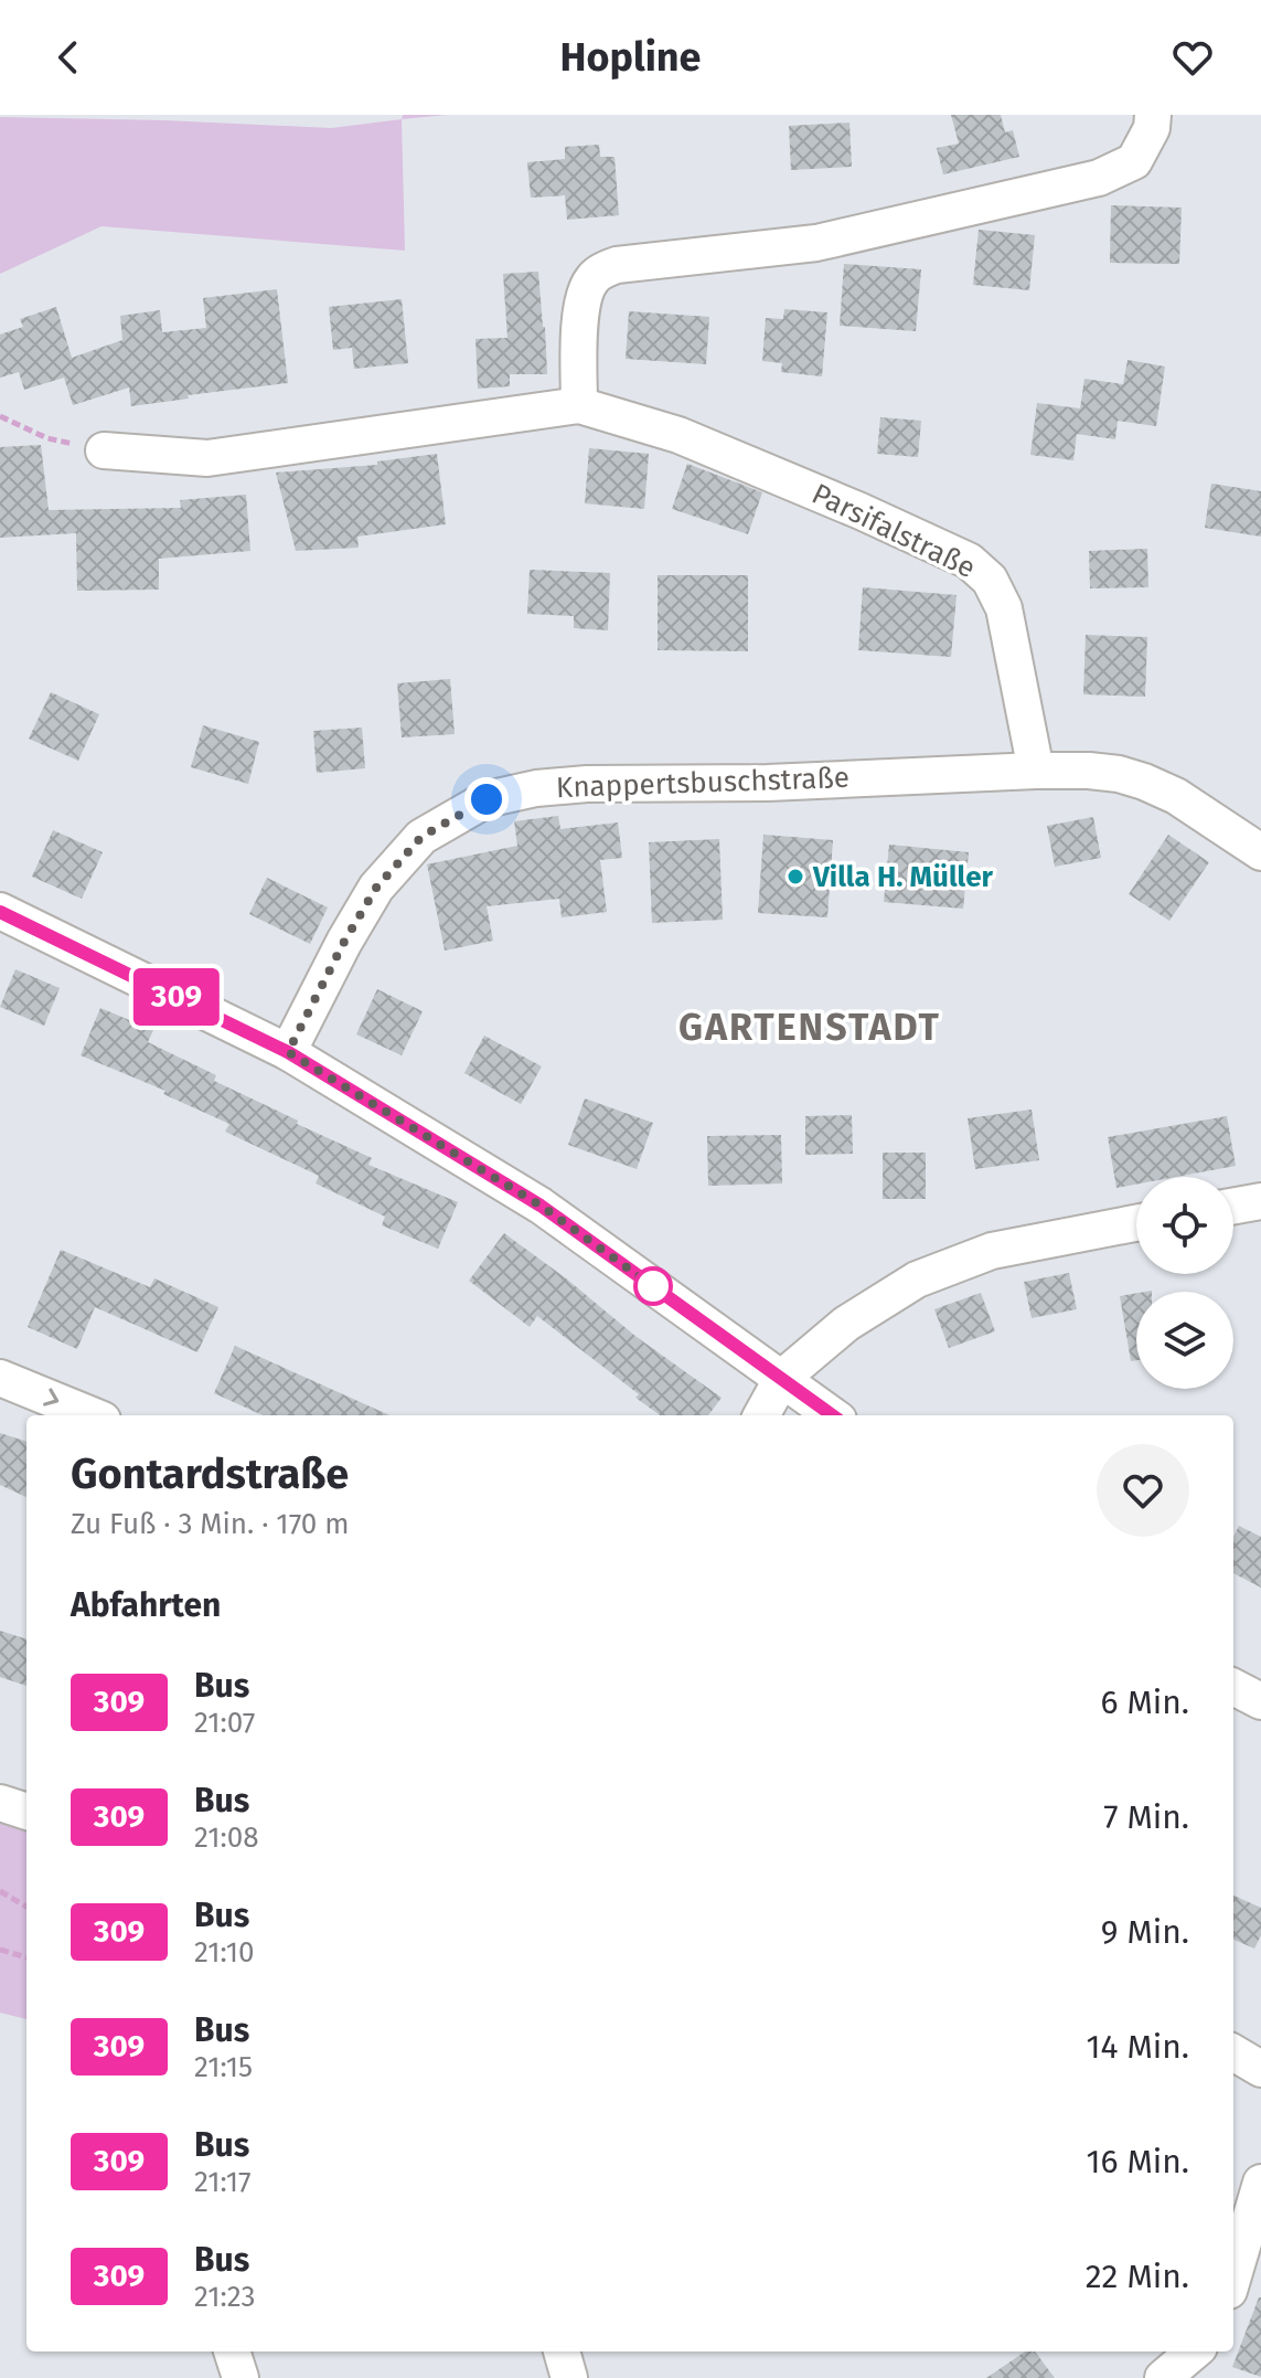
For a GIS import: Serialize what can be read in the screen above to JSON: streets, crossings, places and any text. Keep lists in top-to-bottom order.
{
  "streets": {
    "street": ["Parsifalstraße", "Knappertsbuschstraße"]
  },
  "crossings": [
    ["Parsifalstraße", "Knappertsbuschstraße"]
  ],
  "districts": ["GARTENSTADT"],
  "places": ["Villa H. Müller"],
  "lines": ["bus line 309"],
  "page": {
    "header": "Hopline",
    "on_map": "309",
    "heading": [
      ["Gontardstraße", "Zu Fuß · 3 Min. · 170 m"],
      "Abfahrten"
    ],
    "list": [
      {
        "mark": "309",
        "name": "Bus",
        "note": "21:07",
        "value": "6 Min."
      },
      {
        "mark": "309",
        "name": "Bus",
        "note": "21:08",
        "value": "7 Min."
      },
      {
        "mark": "309",
        "name": "Bus",
        "note": "21:10",
        "value": "9 Min."
      },
      {
        "mark": "309",
        "name": "Bus",
        "note": "21:15",
        "value": "14 Min."
      },
      {
        "mark": "309",
        "name": "Bus",
        "note": "21:17",
        "value": "16 Min."
      },
      {
        "mark": "309",
        "name": "Bus",
        "note": "21:23",
        "value": "22 Min."
      }
    ]
  }
}
